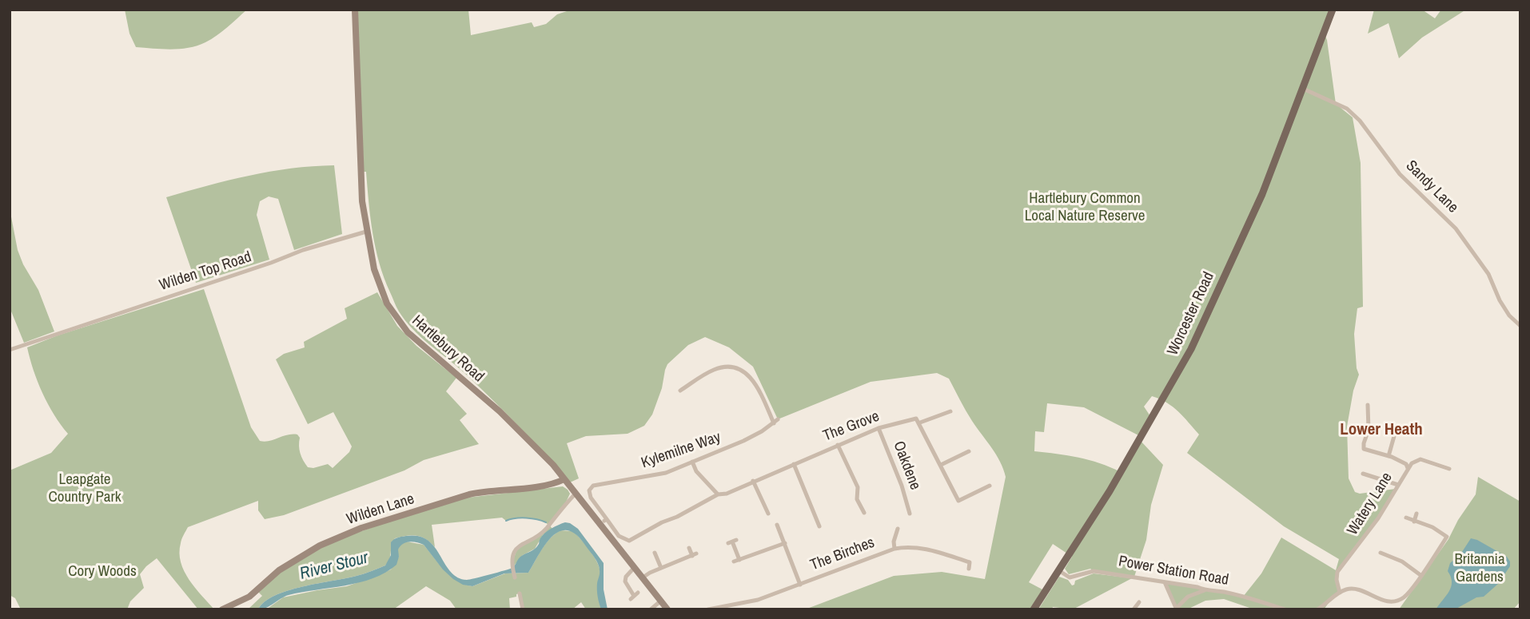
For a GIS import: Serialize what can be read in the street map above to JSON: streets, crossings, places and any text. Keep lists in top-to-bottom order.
{
  "streets": {
    "main road": ["Worcester Road", "Hartlebury Road", "Wilden Lane"],
    "street": [
      "Sandy Lane",
      "Wilden Top Road",
      "The Grove",
      "Kylemilne Way",
      "Oakdene",
      "Watery Lane",
      "The Birches",
      "Power Station Road"
    ]
  },
  "crossings": [
    ["Sandy Lane", "Worcester Road"],
    ["Wilden Top Road", "Hartlebury Road"],
    ["Worcester Road", "Power Station Road"],
    ["Hartlebury Road", "The Grove"],
    ["Hartlebury Road", "Kylemilne Way"],
    ["Hartlebury Road", "Wilden Lane"],
    ["The Grove", "Kylemilne Way"],
    ["The Grove", "Oakdene"]
  ],
  "districts": ["Lower Heath"],
  "water": ["River Stour"],
  "parks": [
    "Hartlebury Common Local Nature Reserve",
    "Leapgate Country Park",
    "Britannia Gardens",
    "Cory Woods"
  ]
}
